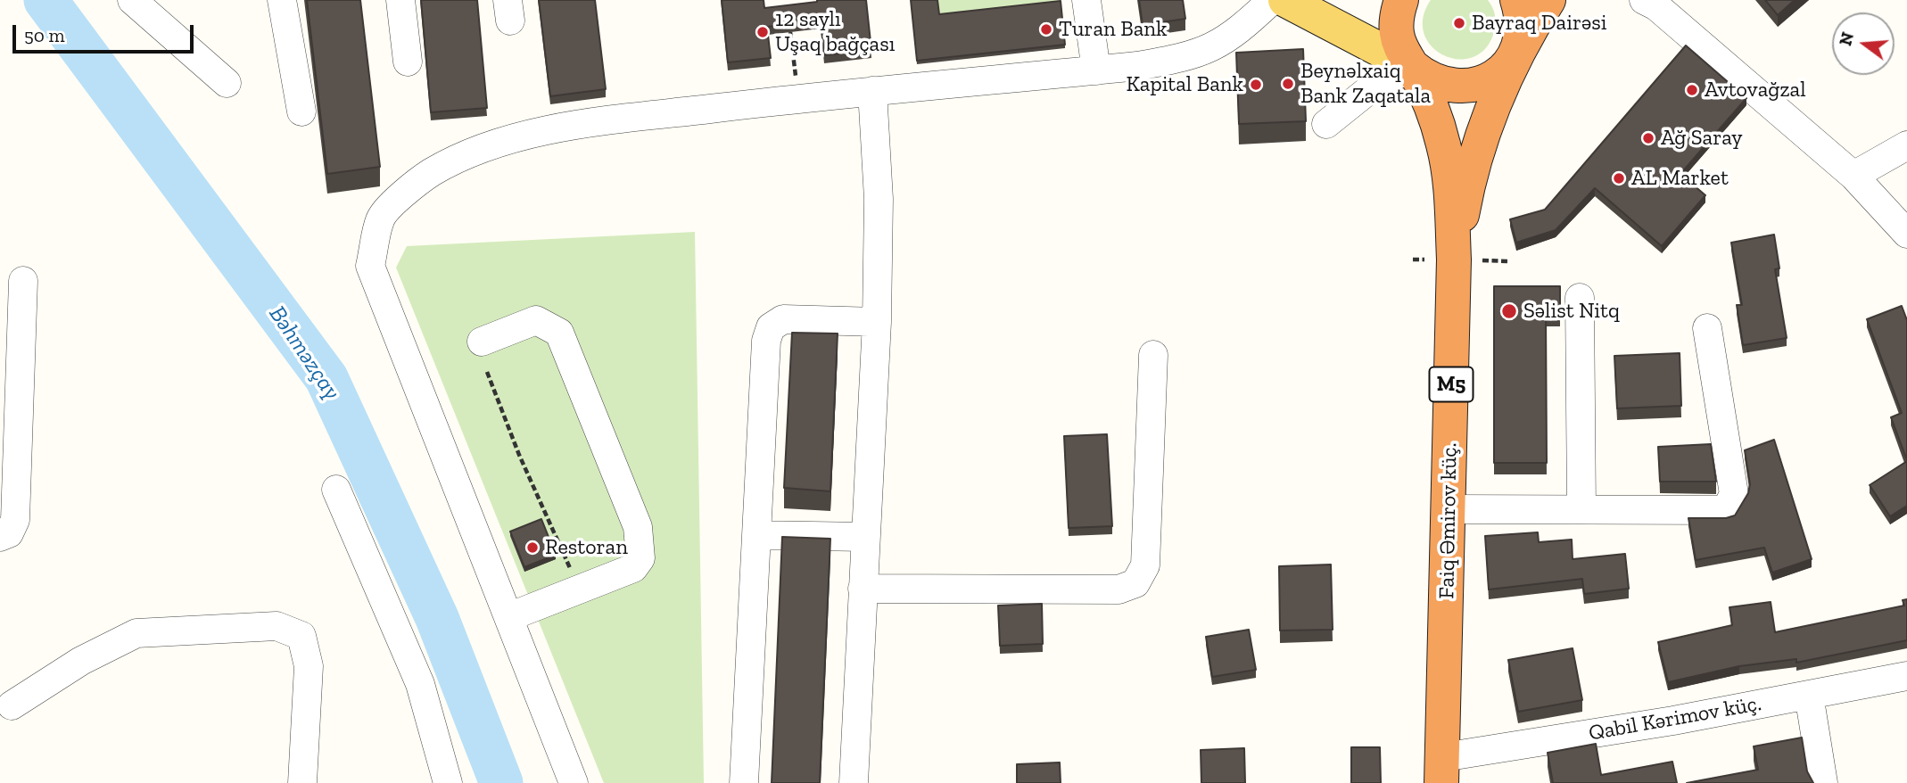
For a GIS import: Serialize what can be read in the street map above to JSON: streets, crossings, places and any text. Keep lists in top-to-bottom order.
{
  "streets": {
    "highway": ["M5", "Faiq Əmirov küç."],
    "street": ["Qabil Kərimov küç."]
  },
  "crossings": [
    ["Faiq Əmirov küç.", "Qabil Kərimov küç."]
  ],
  "water": ["Bəhməzçay"],
  "places": [
    "Bayraq Dairəsi",
    "Turan Bank",
    "12 saylı Uşaq bağçası",
    "Beynəlxaiq Bank Zaqatala",
    "Kapital Bank",
    "Avtovağzal",
    "Ağ Saray",
    "AL Market",
    "Səlist Nitq",
    "Restoran"
  ],
  "scale_bar": "50 m",
  "north": "left"
}
